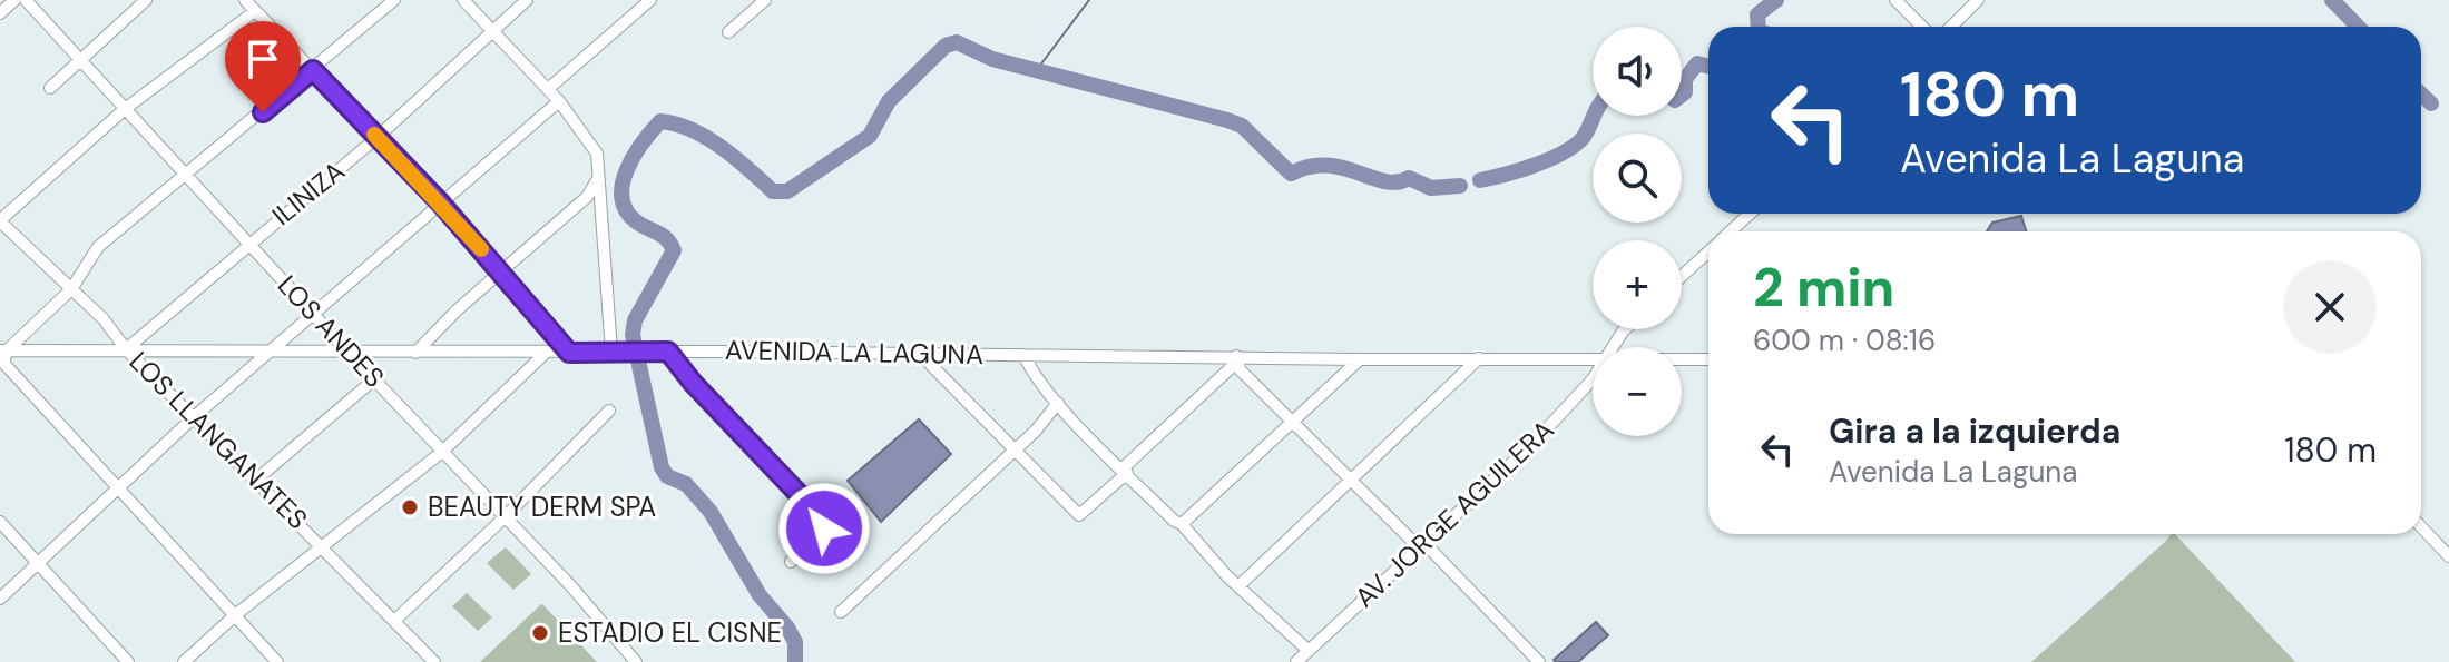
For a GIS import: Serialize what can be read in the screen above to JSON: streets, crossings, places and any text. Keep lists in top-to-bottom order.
{
  "streets": {
    "street": [
      "ILINIZA",
      "LOS ANDES",
      "AVENIDA LA LAGUNA",
      "LOS LLANGANATES",
      "AV. JORGE AGUILERA"
    ]
  },
  "crossings": [
    ["ILINIZA", "LOS ANDES"],
    ["ILINIZA", "AVENIDA LA LAGUNA"],
    ["ILINIZA", "LOS LLANGANATES"],
    ["LOS ANDES", "AVENIDA LA LAGUNA"],
    ["AVENIDA LA LAGUNA", "LOS LLANGANATES"]
  ],
  "places": ["BEAUTY DERM SPA", "ESTADIO EL CISNE"],
  "page": {
    "map_buttons": ["+", "−"],
    "turn": ["180 m", "Avenida La Laguna"],
    "heading": ["2 min", "600 m · 08:16"],
    "list": [
      {
        "name": "Gira a la izquierda",
        "note": "Avenida La Laguna",
        "value": "180 m"
      }
    ]
  }
}
